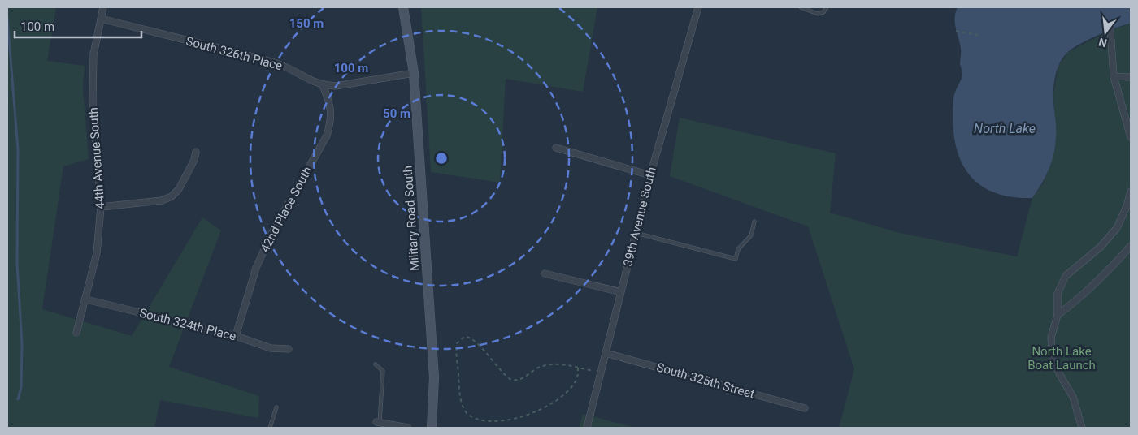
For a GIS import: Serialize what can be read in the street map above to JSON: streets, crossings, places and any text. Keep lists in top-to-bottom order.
{
  "streets": {
    "main road": ["Military Road South"],
    "street": [
      "South 326th Place",
      "44th Avenue South",
      "42nd Place South",
      "39th Avenue South",
      "South 324th Place",
      "South 325th Street"
    ]
  },
  "crossings": [
    ["South 326th Place", "44th Avenue South"],
    ["South 326th Place", "42nd Place South"],
    ["South 326th Place", "Military Road South"],
    ["44th Avenue South", "South 324th Place"],
    ["42nd Place South", "South 324th Place"],
    ["39th Avenue South", "South 325th Street"]
  ],
  "water": ["North Lake"],
  "parks": ["North Lake Boat Launch"],
  "scale_bar": "100 m",
  "north": "bottom",
  "rings": ["150 m", "100 m", "50 m"]
}
